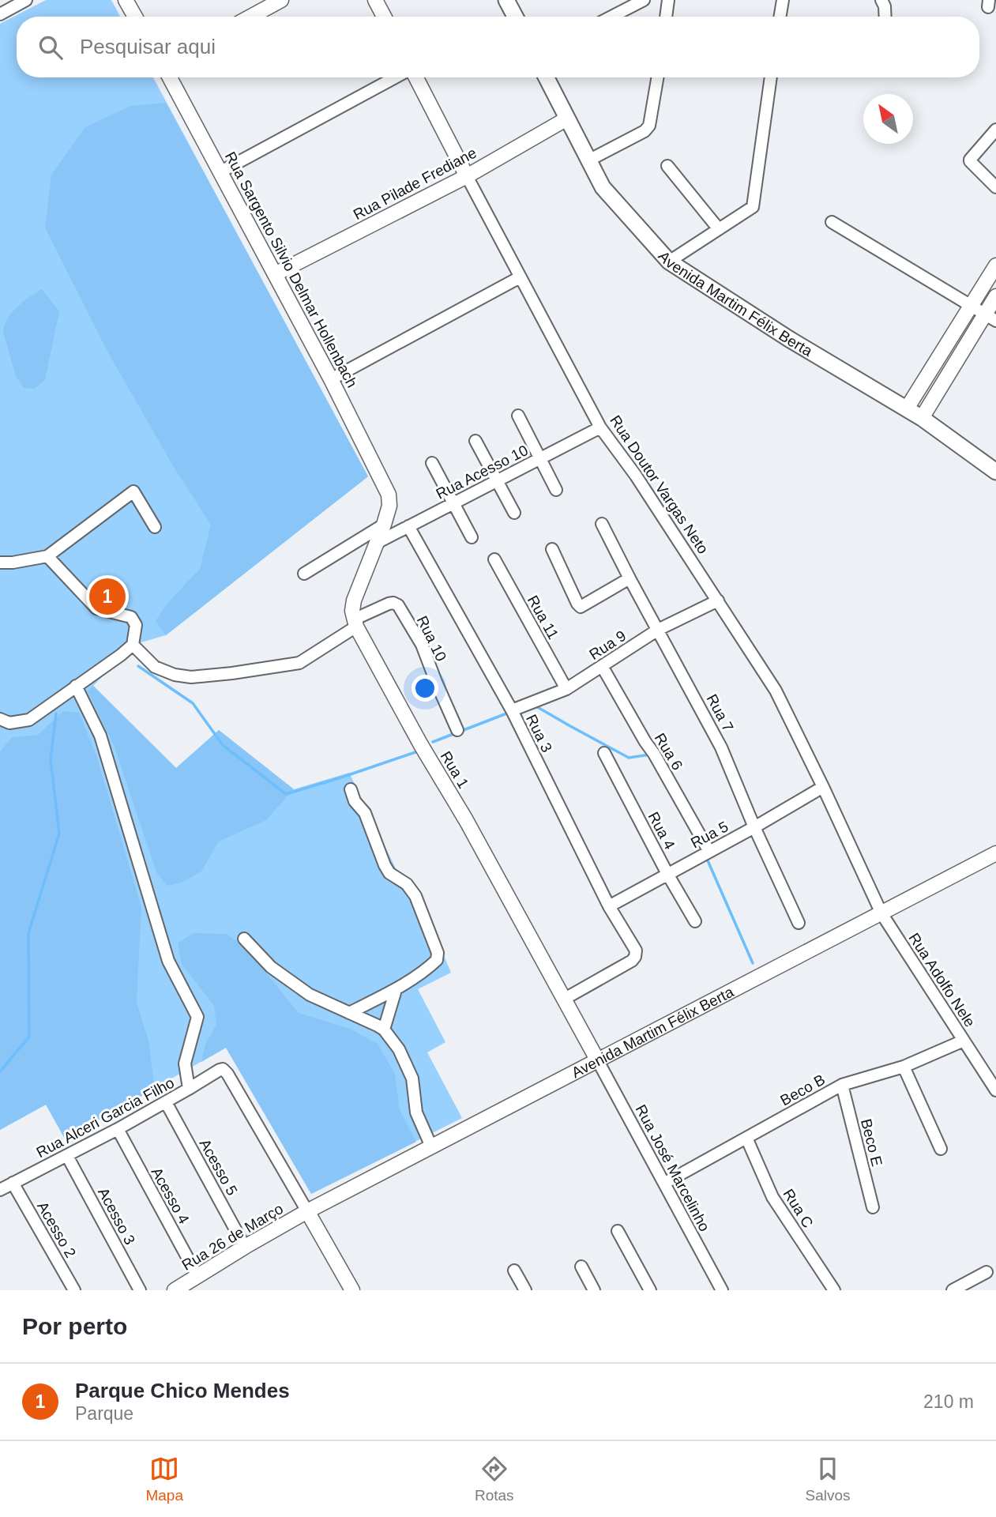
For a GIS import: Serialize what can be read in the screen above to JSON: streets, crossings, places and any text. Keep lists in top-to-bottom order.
{
  "streets": {
    "main road": ["Avenida Martim Félix Berta"],
    "street": [
      "Rua Pilade Frediane",
      "Rua Sargento Silvio Delmar Hollenbach",
      "Rua Acesso 10",
      "Rua Doutor Vargas Neto",
      "Rua 11",
      "Rua 10",
      "Rua 9",
      "Rua 7",
      "Rua 3",
      "Rua 6",
      "Rua 1",
      "Rua 4",
      "Rua 5",
      "Rua Adolfo Nele",
      "Beco B",
      "Rua Alceri Garcia Filho",
      "Beco E",
      "Acesso 5",
      "Rua José Marcelinho",
      "Acesso 4",
      "Rua C",
      "Acesso 3",
      "Acesso 2",
      "Rua 26 de Março"
    ]
  },
  "crossings": [
    ["Rua Pilade Frediane", "Rua Sargento Silvio Delmar Hollenbach"],
    ["Rua Pilade Frediane", "Avenida Martim Félix Berta"],
    ["Rua Pilade Frediane", "Rua Doutor Vargas Neto"],
    ["Avenida Martim Félix Berta", "Rua Doutor Vargas Neto"],
    ["Avenida Martim Félix Berta", "Rua 1"],
    ["Avenida Martim Félix Berta", "Rua Adolfo Nele"],
    ["Avenida Martim Félix Berta", "Rua Alceri Garcia Filho"],
    ["Avenida Martim Félix Berta", "Rua José Marcelinho"],
    ["Avenida Martim Félix Berta", "Rua 26 de Março"],
    ["Rua Acesso 10", "Rua Doutor Vargas Neto"],
    ["Rua Acesso 10", "Rua 3"],
    ["Rua Doutor Vargas Neto", "Rua 9"],
    ["Rua Doutor Vargas Neto", "Rua 5"],
    ["Rua Doutor Vargas Neto", "Rua Adolfo Nele"],
    ["Rua 11", "Rua 9"],
    ["Rua 10", "Rua 1"],
    ["Rua 9", "Rua 7"],
    ["Rua 9", "Rua 3"],
    ["Rua 9", "Rua 6"],
    ["Rua 7", "Rua 5"],
    ["Rua 3", "Rua 1"],
    ["Rua 3", "Rua 5"],
    ["Rua 6", "Rua 5"],
    ["Rua 1", "Rua José Marcelinho"],
    ["Rua 4", "Rua 5"],
    ["Rua Adolfo Nele", "Beco B"],
    ["Beco B", "Beco E"],
    ["Beco B", "Rua José Marcelinho"],
    ["Beco B", "Rua C"],
    ["Rua Alceri Garcia Filho", "Acesso 5"],
    ["Rua Alceri Garcia Filho", "Acesso 4"],
    ["Rua Alceri Garcia Filho", "Acesso 3"],
    ["Rua Alceri Garcia Filho", "Acesso 2"],
    ["Rua Alceri Garcia Filho", "Rua 26 de Março"],
    ["Acesso 5", "Rua 26 de Março"],
    ["Acesso 4", "Rua 26 de Março"]
  ],
  "north": "top left",
  "page": {
    "search": "Pesquisar aqui",
    "pins": "1",
    "heading": "Por perto",
    "list": [
      {
        "mark": "1",
        "name": "Parque Chico Mendes",
        "note": "Parque",
        "value": "210 m"
      }
    ],
    "nav": ["Mapa", "Rotas", "Salvos"]
  }
}
